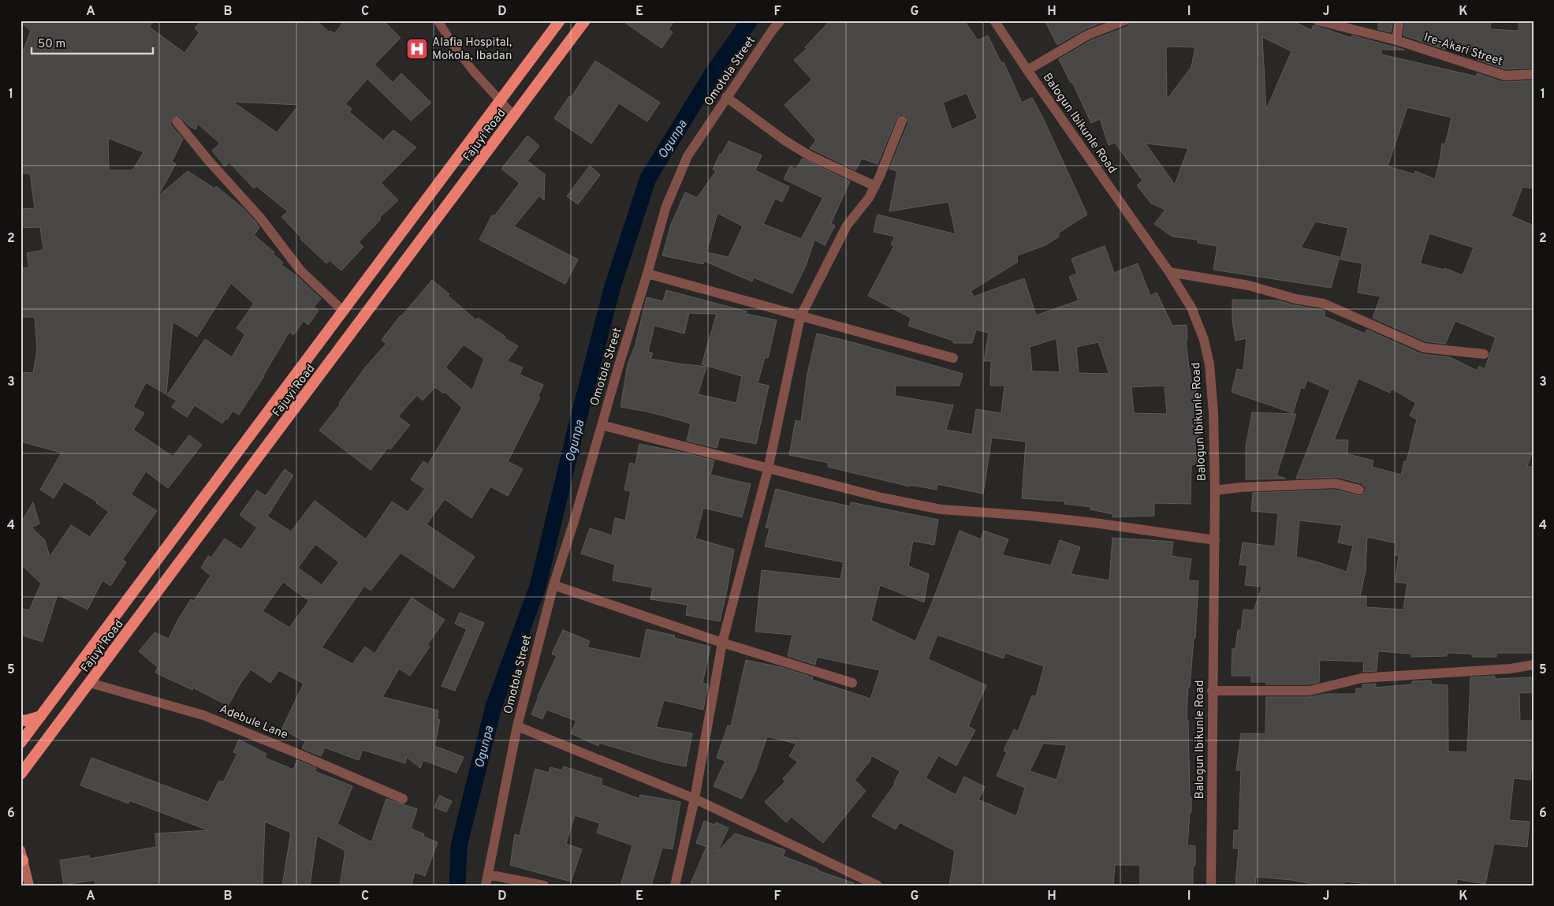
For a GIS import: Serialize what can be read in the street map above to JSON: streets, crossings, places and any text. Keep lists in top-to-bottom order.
{
  "streets": {
    "highway": ["Fajuyi Road"],
    "street": [
      "Ire-Akari Street",
      "Omotola Street",
      "Balogun Ibikunle Road",
      "Adebule Lane"
    ]
  },
  "crossings": [
    ["Fajuyi Road", "Adebule Lane"]
  ],
  "water": ["Ogunpa"],
  "places": {
    "hospital": ["Alafia Hospital, Mokola, Ibadan"]
  },
  "scale_bar": "50 m",
  "grid": {
    "columns": [
      "A",
      "B",
      "C",
      "D",
      "E",
      "F",
      "G",
      "H",
      "I",
      "J",
      "K"
    ],
    "rows": [
      "1",
      "2",
      "3",
      "4",
      "5",
      "6"
    ]
  }
}
